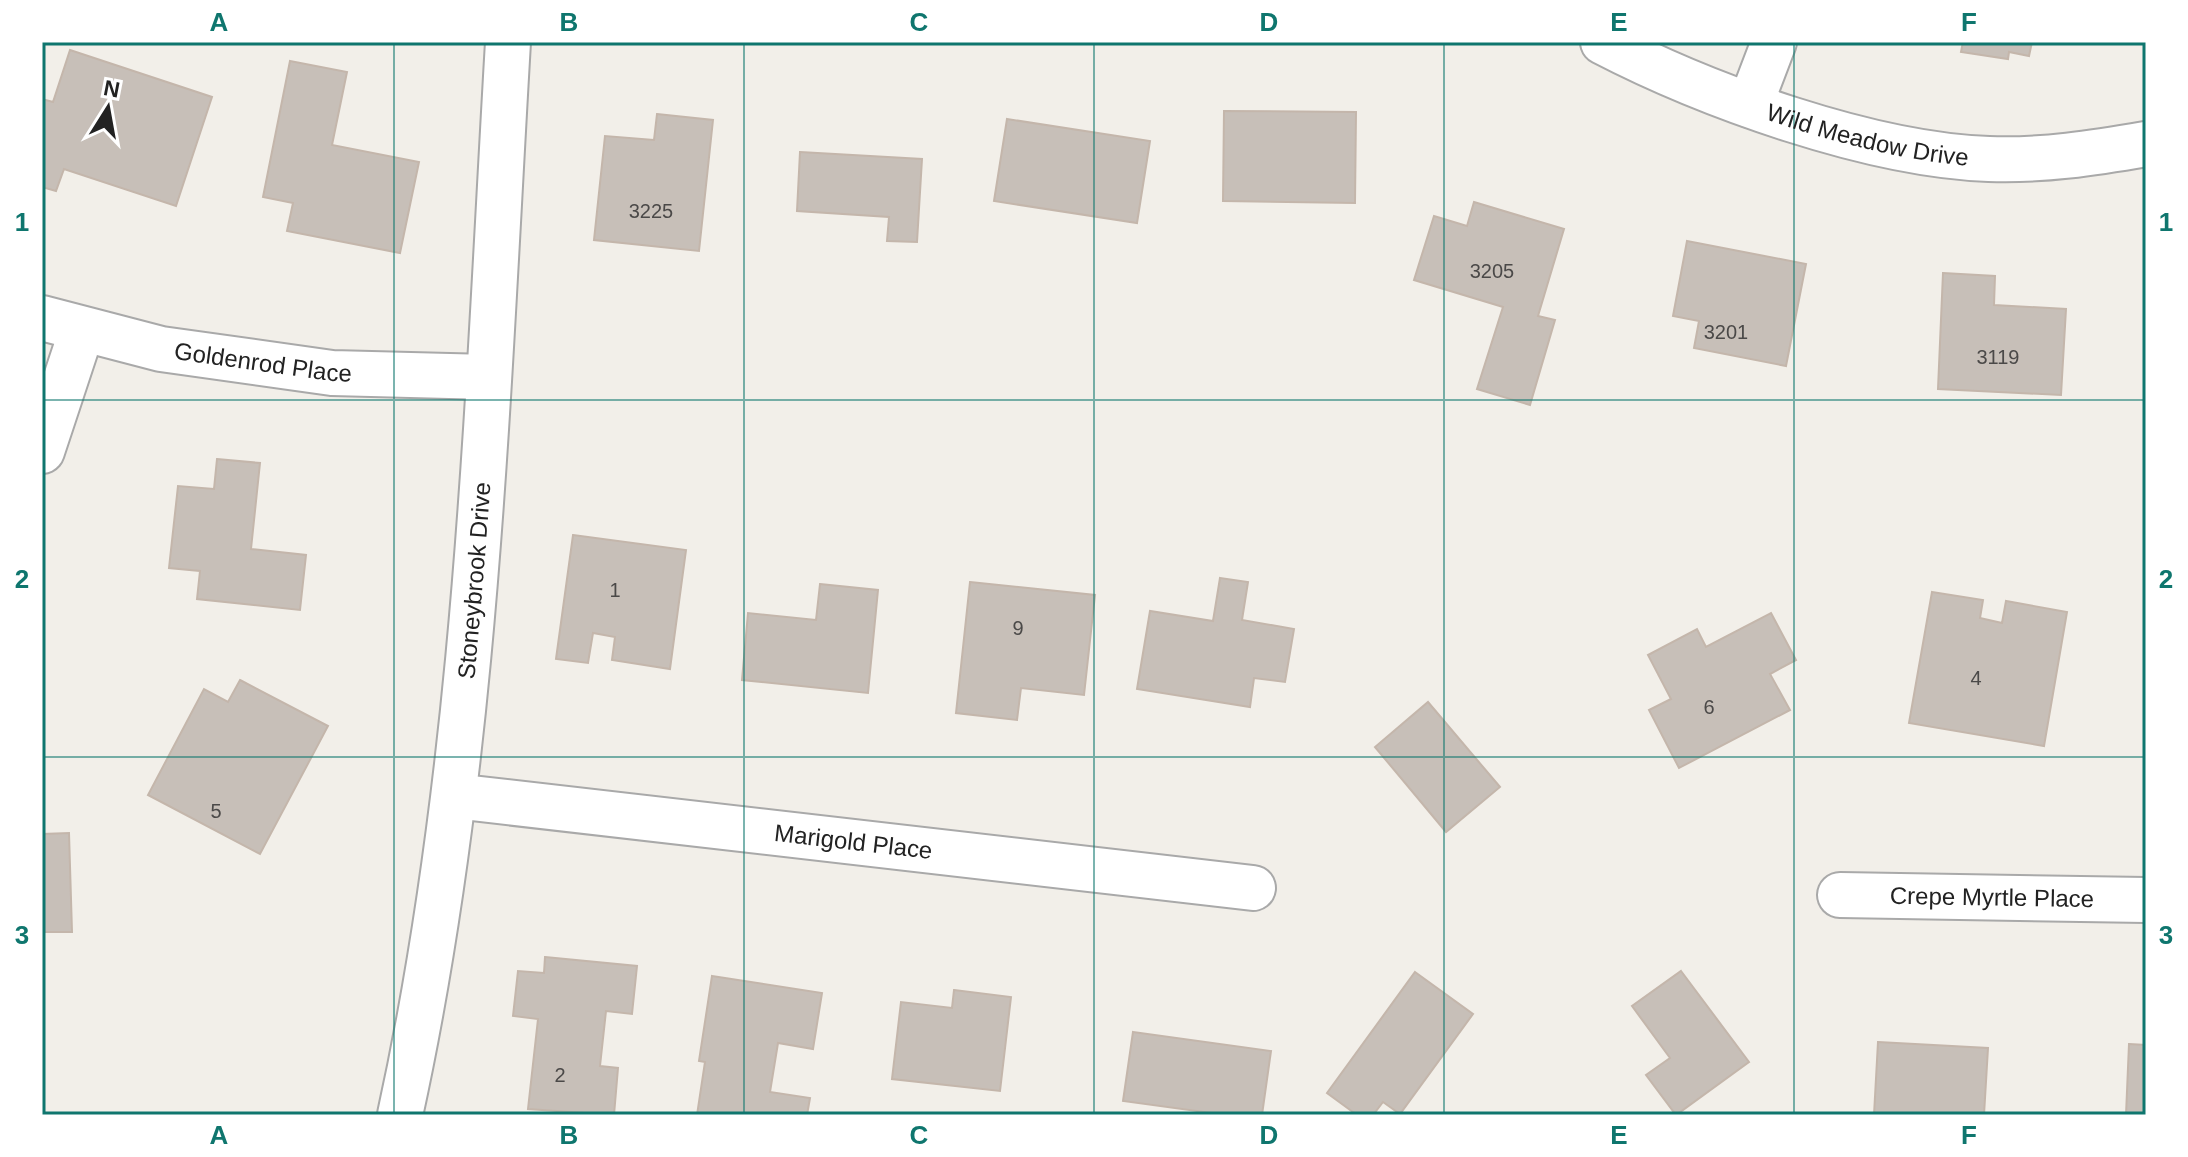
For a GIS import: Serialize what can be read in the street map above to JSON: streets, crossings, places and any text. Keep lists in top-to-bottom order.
{
  "streets": {
    "street": [
      "Wild Meadow Drive",
      "Goldenrod Place",
      "Stoneybrook Drive",
      "Marigold Place",
      "Crepe Myrtle Place"
    ]
  },
  "crossings": [
    ["Goldenrod Place", "Stoneybrook Drive"],
    ["Stoneybrook Drive", "Marigold Place"]
  ],
  "house_numbers": [
    "3225",
    "3205",
    "3201",
    "3119",
    "1",
    "9",
    "4",
    "6",
    "5",
    "2"
  ],
  "north": "top",
  "grid": {
    "columns": [
      "A",
      "B",
      "C",
      "D",
      "E",
      "F"
    ],
    "rows": ["1", "2", "3"]
  }
}
